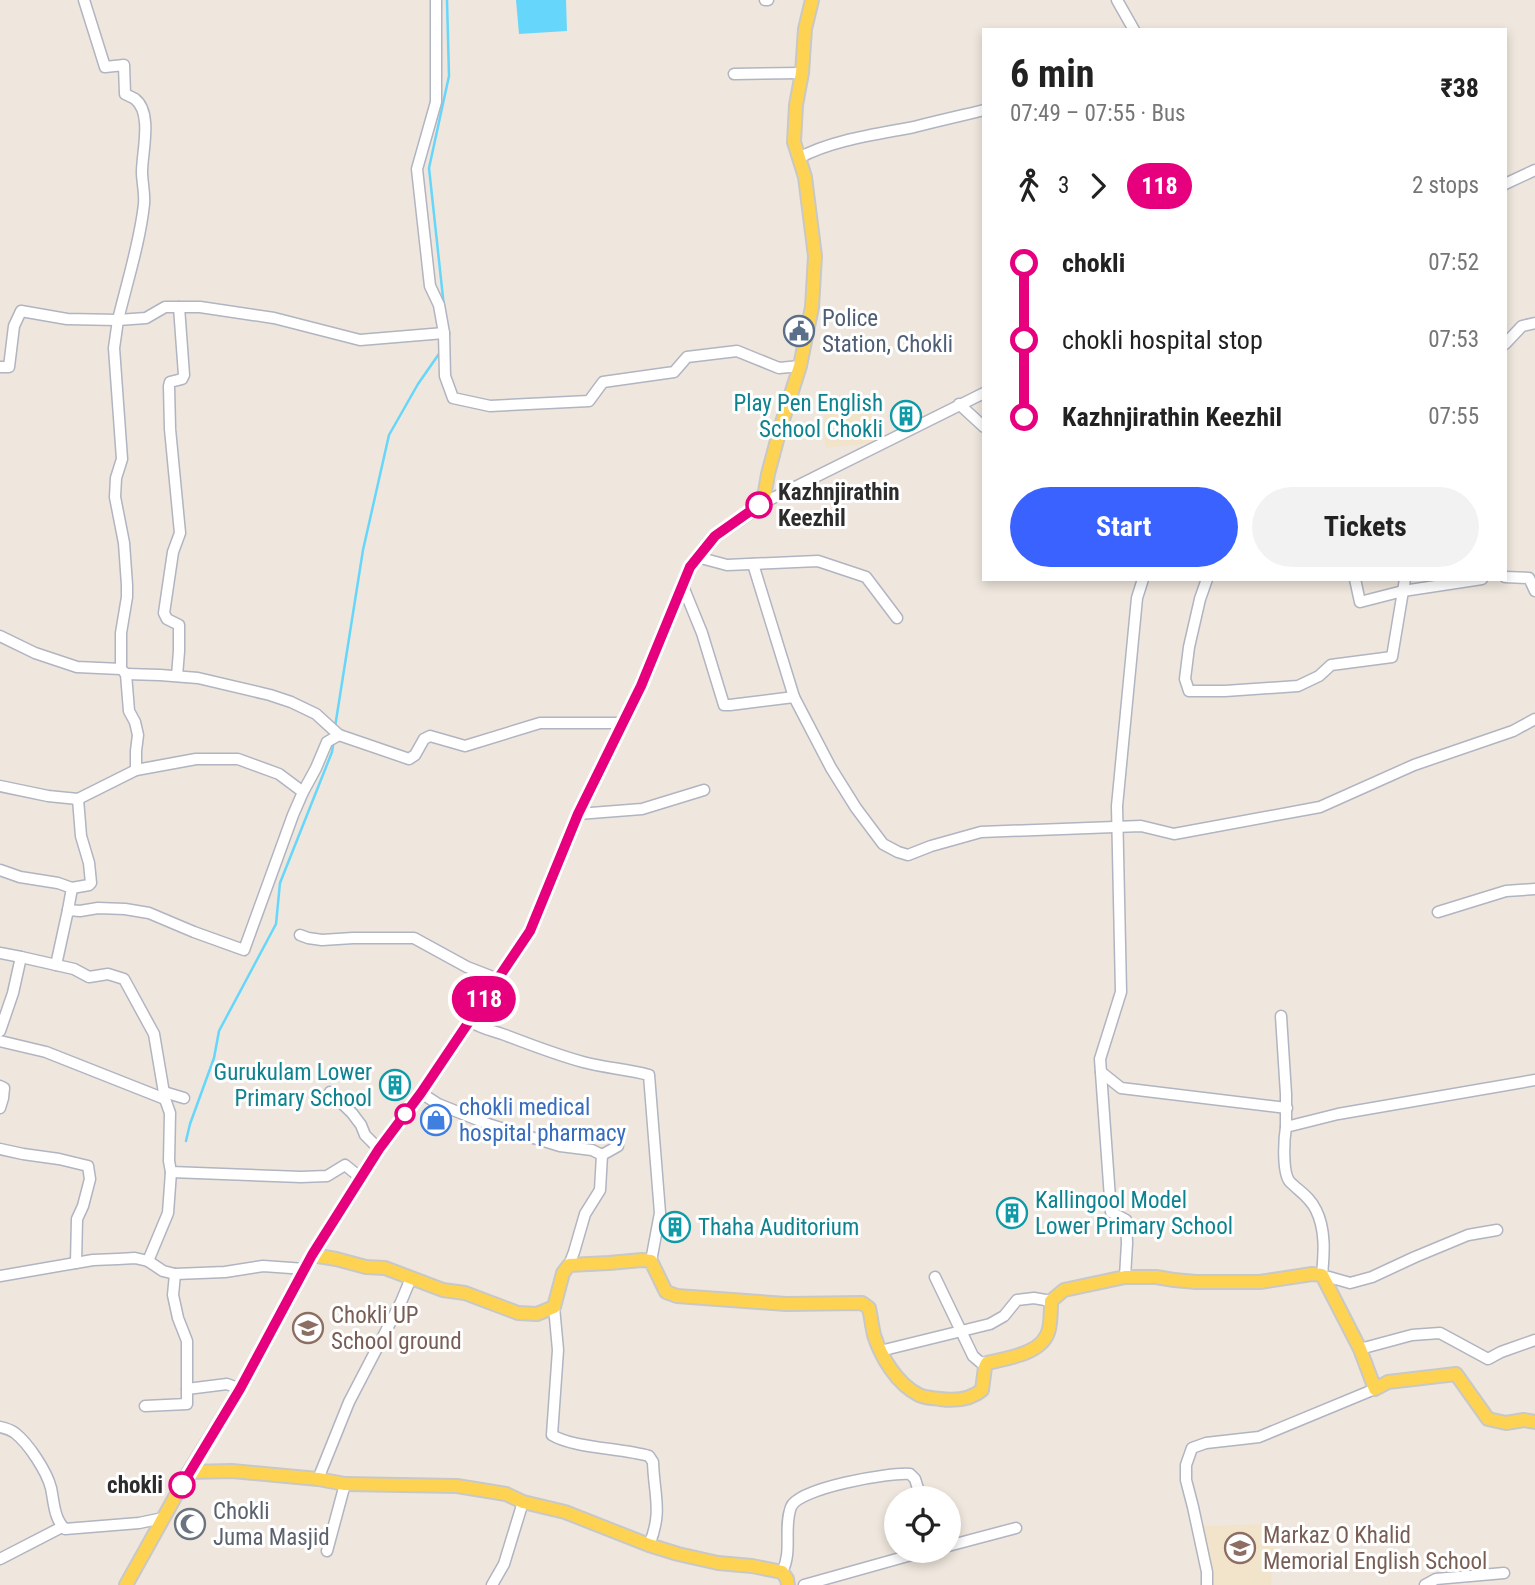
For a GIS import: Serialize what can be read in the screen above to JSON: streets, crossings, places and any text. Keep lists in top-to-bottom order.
{
  "places": {
    "public building": ["Police Station, Chokli"],
    "building": [
      "Play Pen English School Chokli",
      "Gurukulam Lower Primary School",
      "Kallingool Model Lower Primary School",
      "Thaha Auditorium"
    ],
    "other": ["Kazhnjirathin Keezhil", "chokli"],
    "shop": ["chokli medical hospital pharmacy"],
    "school or university": ["Chokli UP School ground", "Markaz O Khalid Memorial English School"],
    "mosque": ["Chokli Juma Masjid"]
  },
  "lines": ["bus line 118"],
  "page": {
    "on_map": "118",
    "heading": ["6 min", "07:49 – 07:55 · Bus", "₹38"],
    "legs": ["3", "118", "2 stops"],
    "list": [
      {
        "name": "chokli",
        "value": "07:52"
      },
      {
        "name": "chokli hospital stop",
        "value": "07:53"
      },
      {
        "name": "Kazhnjirathin Keezhil",
        "value": "07:55"
      }
    ],
    "buttons": ["Start", "Tickets"]
  }
}
